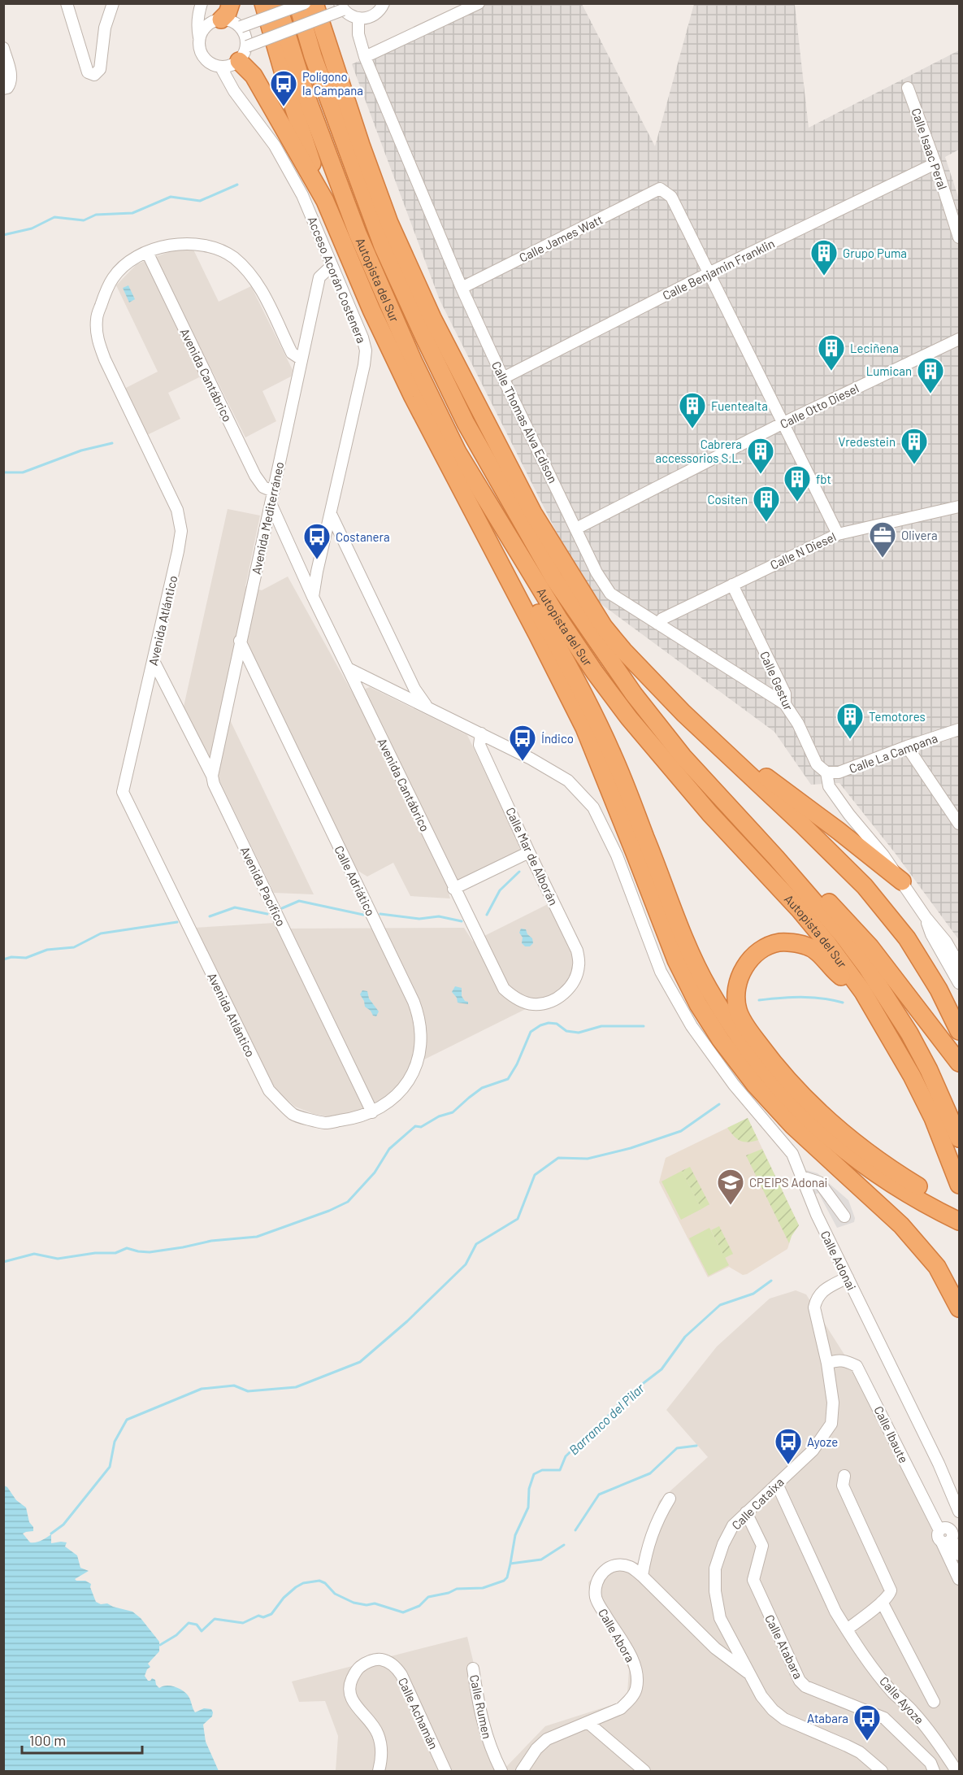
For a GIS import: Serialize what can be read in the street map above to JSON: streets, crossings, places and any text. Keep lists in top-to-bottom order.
{
  "streets": {
    "highway": ["Autopista del Sur"],
    "street": [
      "Calle Isaac Peral",
      "Calle James Watt",
      "Calle Benjamin Franklin",
      "Acceso Acorán Costenera",
      "Avenida Cantábrico",
      "Calle Otto Diesel",
      "Calle Thomas Alva Edison",
      "Avenida Mediterráneo",
      "Calle N Diesel",
      "Avenida Atlántico",
      "Calle Gestur",
      "Calle La Campana",
      "Calle Mar de Alborán",
      "Calle Adriático",
      "Avenida Pacífico",
      "Calle Adonai",
      "Calle Ibaute",
      "Calle Cataixa",
      "Calle Abora",
      "Calle Atabara",
      "Calle Ayoze",
      "Calle Rumen",
      "Calle Achamán"
    ]
  },
  "crossings": [
    ["Calle Isaac Peral", "Calle Benjamin Franklin"],
    ["Calle James Watt", "Calle Benjamin Franklin"],
    ["Calle James Watt", "Calle Thomas Alva Edison"],
    ["Calle Benjamin Franklin", "Calle Thomas Alva Edison"],
    ["Acceso Acorán Costenera", "Avenida Cantábrico"],
    ["Acceso Acorán Costenera", "Avenida Mediterráneo"],
    ["Avenida Cantábrico", "Avenida Mediterráneo"],
    ["Avenida Cantábrico", "Avenida Atlántico"],
    ["Avenida Cantábrico", "Calle Mar de Alborán"],
    ["Avenida Cantábrico", "Calle Adonai"],
    ["Calle Otto Diesel", "Calle Thomas Alva Edison"],
    ["Calle Thomas Alva Edison", "Calle N Diesel"],
    ["Calle Thomas Alva Edison", "Calle Gestur"],
    ["Avenida Mediterráneo", "Avenida Atlántico"],
    ["Avenida Mediterráneo", "Calle Adriático"],
    ["Avenida Mediterráneo", "Avenida Pacífico"],
    ["Calle N Diesel", "Calle Gestur"],
    ["Avenida Atlántico", "Calle Adriático"],
    ["Avenida Atlántico", "Avenida Pacífico"],
    ["Calle Gestur", "Calle La Campana"],
    ["Calle Mar de Alborán", "Calle Adonai"],
    ["Calle Adriático", "Avenida Pacífico"],
    ["Calle Adonai", "Calle Cataixa"],
    ["Calle Ibaute", "Calle Cataixa"],
    ["Calle Cataixa", "Calle Abora"],
    ["Calle Cataixa", "Calle Atabara"],
    ["Calle Cataixa", "Calle Ayoze"]
  ],
  "water": ["Barranco del Pilar"],
  "places": {
    "bus stop": [
      "Polígono la Campana",
      "Costanera",
      "Índico",
      "Ayoze",
      "Atabara"
    ],
    "building": [
      "Grupo Puma",
      "Leciñena",
      "Lumican",
      "Fuentealta",
      "Vredestein",
      "Cabrera accessorios S.L.",
      "fbt",
      "Cositen",
      "Temotores"
    ],
    "office": ["Olivera"],
    "school or university": ["CPEIPS Adonai"]
  },
  "scale_bar": "100 m"
}
